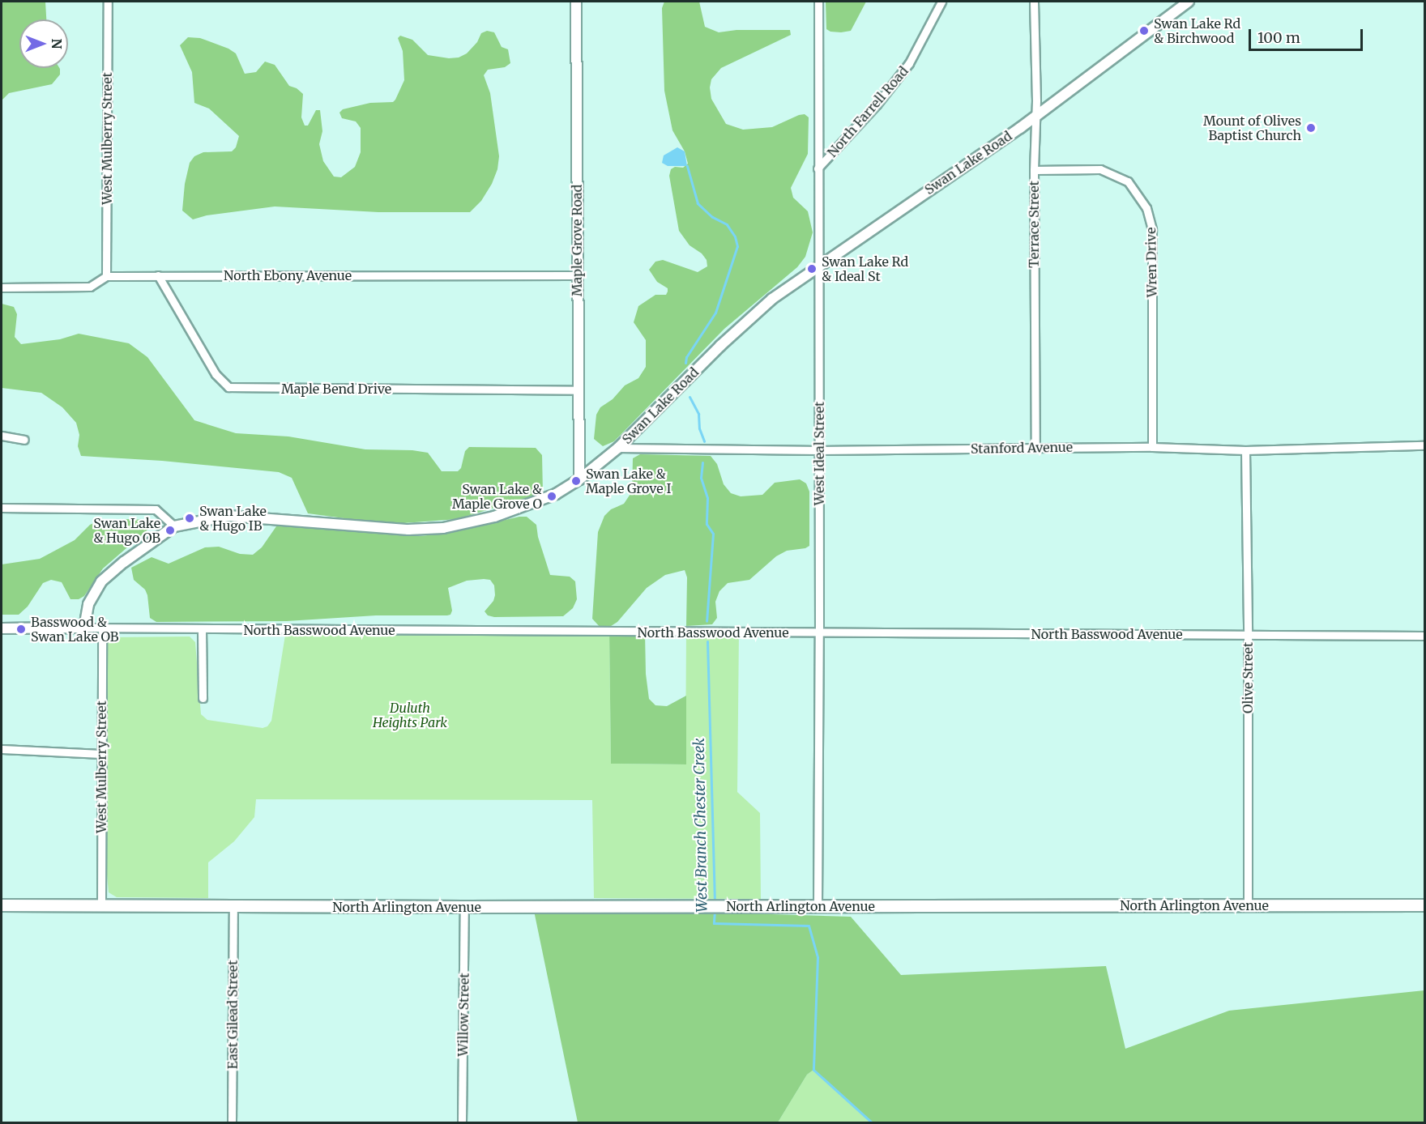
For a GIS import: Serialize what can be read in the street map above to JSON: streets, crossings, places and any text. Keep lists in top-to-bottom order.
{
  "streets": {
    "main road": ["North Arlington Avenue"],
    "street": [
      "North Farrell Road",
      "West Mulberry Street",
      "Swan Lake Road",
      "Terrace Street",
      "Maple Grove Road",
      "Wren Drive",
      "North Ebony Avenue",
      "Maple Bend Drive",
      "Stanford Avenue",
      "West Ideal Street",
      "North Basswood Avenue",
      "Olive Street",
      "East Gilead Street",
      "Willow Street"
    ]
  },
  "crossings": [
    ["North Farrell Road", "West Ideal Street"],
    ["West Mulberry Street", "North Ebony Avenue"],
    ["West Mulberry Street", "North Basswood Avenue"],
    ["West Mulberry Street", "North Arlington Avenue"],
    ["Swan Lake Road", "Terrace Street"],
    ["Swan Lake Road", "Maple Grove Road"],
    ["Swan Lake Road", "Stanford Avenue"],
    ["Swan Lake Road", "West Ideal Street"],
    ["Swan Lake Road", "North Basswood Avenue"],
    ["Terrace Street", "Wren Drive"],
    ["Terrace Street", "Stanford Avenue"],
    ["Maple Grove Road", "North Ebony Avenue"],
    ["Maple Grove Road", "Maple Bend Drive"],
    ["Wren Drive", "Stanford Avenue"],
    ["North Ebony Avenue", "Maple Bend Drive"],
    ["Stanford Avenue", "West Ideal Street"],
    ["Stanford Avenue", "Olive Street"],
    ["West Ideal Street", "North Basswood Avenue"],
    ["West Ideal Street", "North Arlington Avenue"],
    ["North Basswood Avenue", "Olive Street"],
    ["Olive Street", "North Arlington Avenue"],
    ["North Arlington Avenue", "East Gilead Street"],
    ["North Arlington Avenue", "Willow Street"]
  ],
  "water": ["West Branch Chester Creek"],
  "parks": ["Duluth Heights Park"],
  "places": [
    "Swan Lake Rd & Birchwood",
    "Mount of Olives Baptist Church",
    "Swan Lake Rd & Ideal St",
    "Swan Lake & Maple Grove I",
    "Swan Lake & Maple Grove O",
    "Swan Lake & Hugo IB",
    "Swan Lake & Hugo OB",
    "Basswood & Swan Lake OB"
  ],
  "scale_bar": "100 m",
  "north": "right"
}
